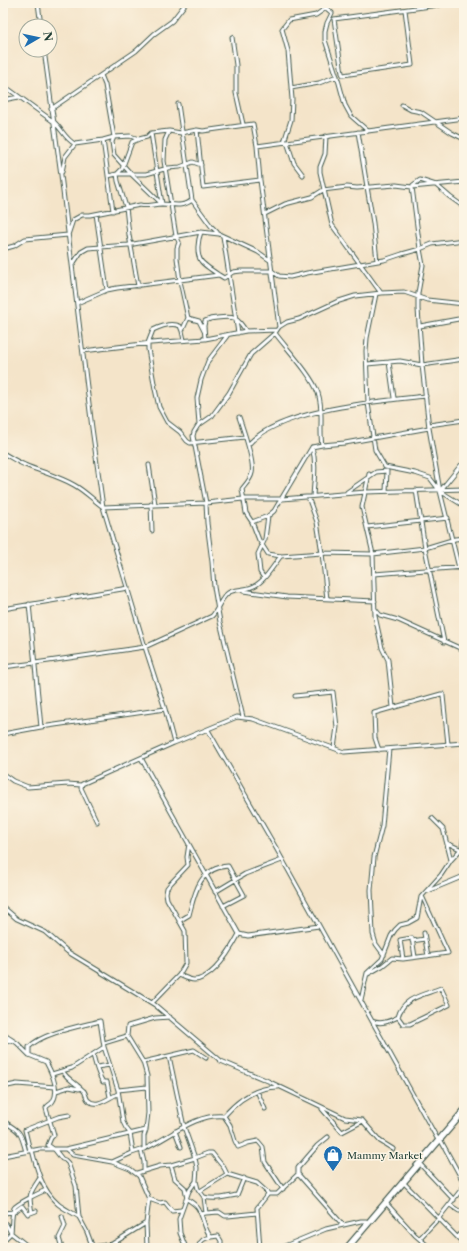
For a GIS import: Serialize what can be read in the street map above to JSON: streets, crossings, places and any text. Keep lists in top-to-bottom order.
{
  "places": {
    "shop": ["Mammy Market"]
  },
  "north": "right"
}
